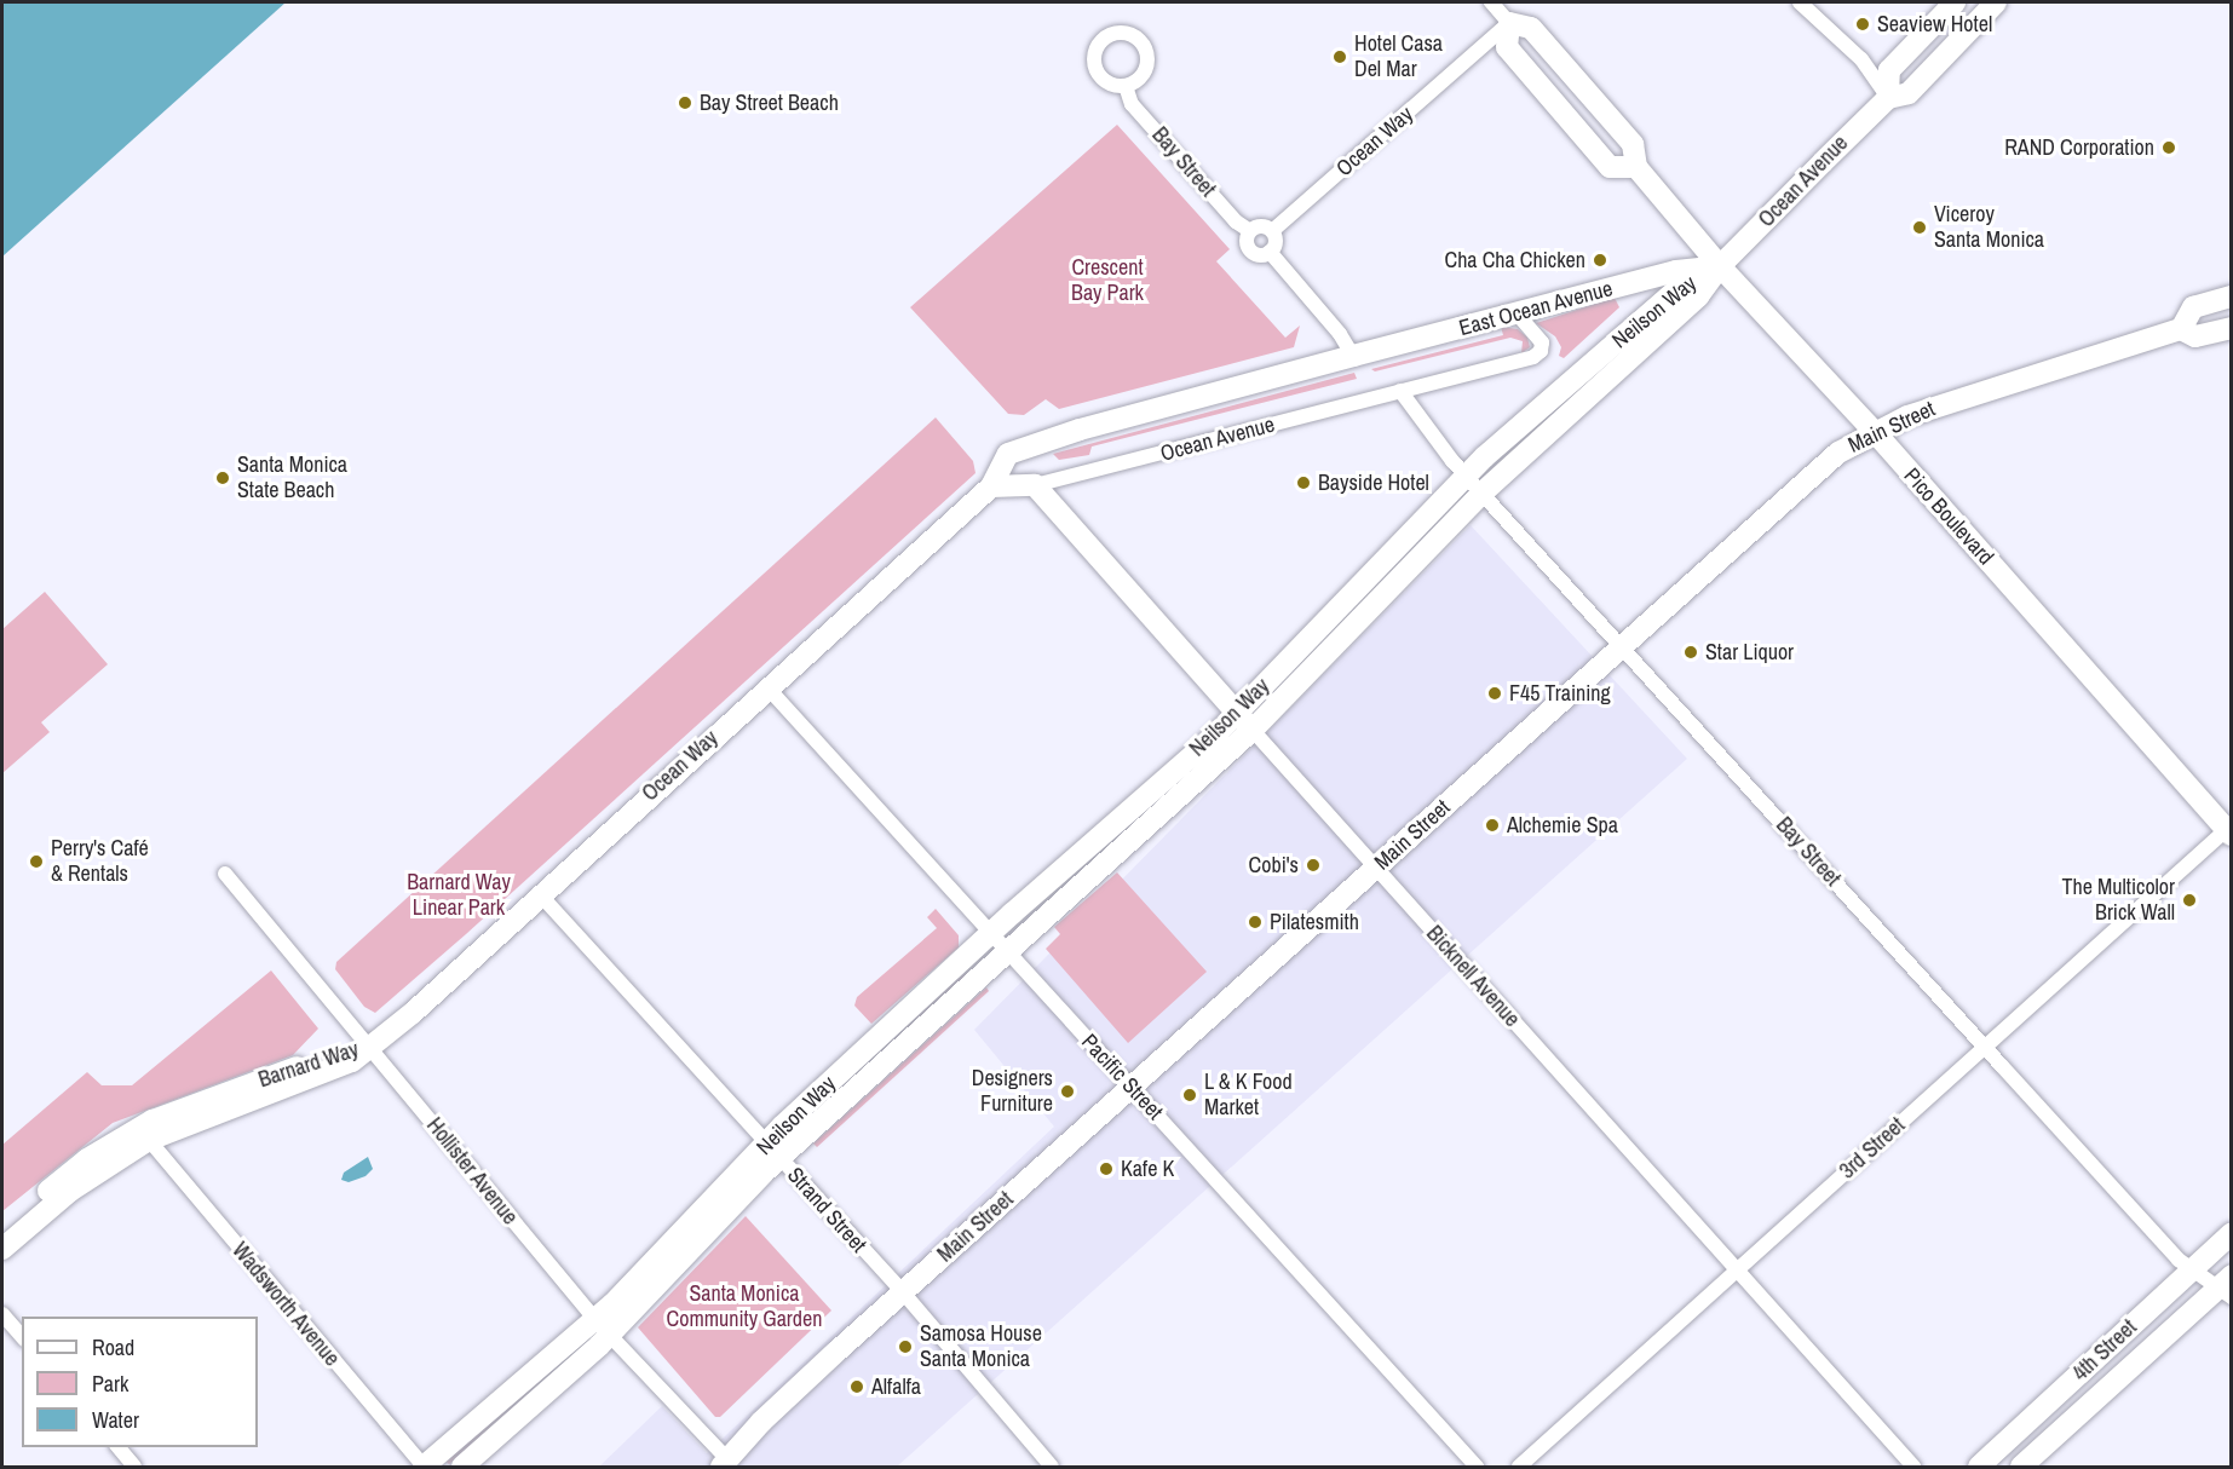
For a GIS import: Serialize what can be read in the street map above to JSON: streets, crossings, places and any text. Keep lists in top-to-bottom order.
{
  "streets": {
    "street": [
      "Ocean Way",
      "Bay Street",
      "Ocean Avenue",
      "East Ocean Avenue",
      "Neilson Way",
      "Main Street",
      "Pico Boulevard",
      "Bicknell Avenue",
      "Barnard Way",
      "Pacific Street",
      "3rd Street",
      "Hollister Avenue",
      "Strand Street",
      "Wadsworth Avenue",
      "4th Street"
    ]
  },
  "crossings": [
    ["Ocean Way", "Bay Street"],
    ["Ocean Way", "Ocean Avenue"],
    ["Ocean Way", "Pico Boulevard"],
    ["Ocean Way", "Barnard Way"],
    ["Ocean Way", "Pacific Street"],
    ["Ocean Way", "Hollister Avenue"],
    ["Ocean Way", "Strand Street"],
    ["Bay Street", "Ocean Avenue"],
    ["Bay Street", "East Ocean Avenue"],
    ["Bay Street", "Neilson Way"],
    ["Bay Street", "Main Street"],
    ["Bay Street", "3rd Street"],
    ["Bay Street", "4th Street"],
    ["Ocean Avenue", "East Ocean Avenue"],
    ["Ocean Avenue", "Neilson Way"],
    ["Ocean Avenue", "Pico Boulevard"],
    ["Ocean Avenue", "Bicknell Avenue"],
    ["East Ocean Avenue", "Neilson Way"],
    ["East Ocean Avenue", "Pico Boulevard"],
    ["Neilson Way", "Pico Boulevard"],
    ["Neilson Way", "Bicknell Avenue"],
    ["Neilson Way", "Pacific Street"],
    ["Neilson Way", "Hollister Avenue"],
    ["Neilson Way", "Strand Street"],
    ["Neilson Way", "Wadsworth Avenue"],
    ["Main Street", "Pico Boulevard"],
    ["Main Street", "Bicknell Avenue"],
    ["Main Street", "Pacific Street"],
    ["Main Street", "Hollister Avenue"],
    ["Main Street", "Strand Street"],
    ["Pico Boulevard", "3rd Street"],
    ["Bicknell Avenue", "3rd Street"],
    ["Barnard Way", "Hollister Avenue"],
    ["Barnard Way", "Wadsworth Avenue"]
  ],
  "parks": ["Crescent Bay Park", "Barnard Way Linear Park", "Santa Monica Community Garden"],
  "places": [
    "Seaview Hotel",
    "Hotel Casa Del Mar",
    "Bay Street Beach",
    "RAND Corporation",
    "Viceroy Santa Monica",
    "Cha Cha Chicken",
    "Santa Monica State Beach",
    "Bayside Hotel",
    "Star Liquor",
    "F45 Training",
    "Alchemie Spa",
    "Perry's Café & Rentals",
    "Cobi's",
    "The Multicolor Brick Wall",
    "Pilatesmith",
    "Designers Furniture",
    "L & K Food Market",
    "Kafe K",
    "Samosa House Santa Monica",
    "Alfalfa"
  ],
  "legend": ["Road", "Park", "Water"]
}
